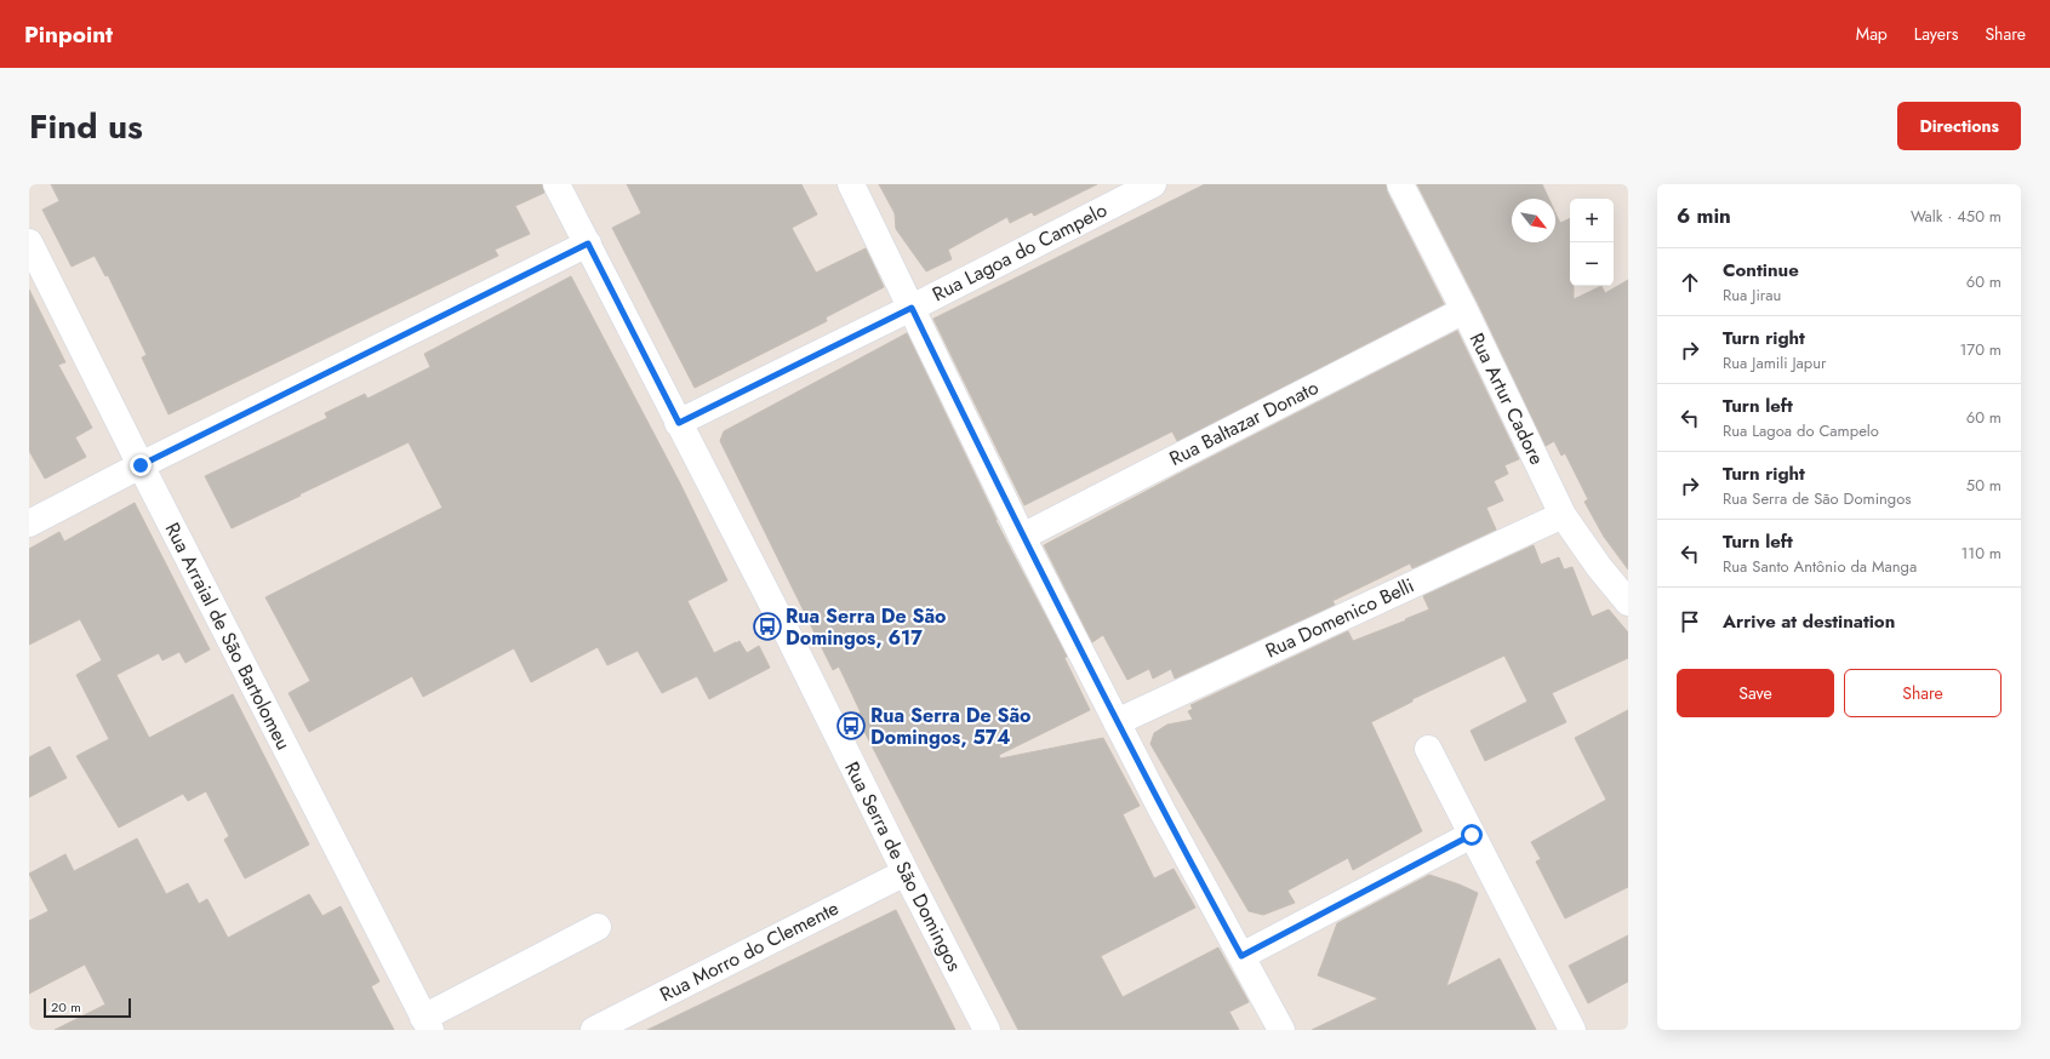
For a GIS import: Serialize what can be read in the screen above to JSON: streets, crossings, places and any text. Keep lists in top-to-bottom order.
{
  "streets": {
    "street": [
      "Rua Lagoa do Campelo",
      "Rua Artur Cadore",
      "Rua Baltazar Donato",
      "Rua Domenico Belli",
      "Rua Arraial de São Bartolomeu",
      "Rua Serra de São Domingos",
      "Rua Morro do Clemente"
    ]
  },
  "crossings": [
    ["Rua Lagoa do Campelo", "Rua Serra de São Domingos"],
    ["Rua Artur Cadore", "Rua Baltazar Donato"],
    ["Rua Artur Cadore", "Rua Domenico Belli"],
    ["Rua Serra de São Domingos", "Rua Morro do Clemente"]
  ],
  "places": {
    "bus stop": ["Rua Serra De São Domingos, 617", "Rua Serra De São Domingos, 574"]
  },
  "scale_bar": "20 m",
  "north": "bottom right",
  "page": {
    "header": "Pinpoint",
    "nav": ["Map", "Layers", "Share"],
    "title": "Find us",
    "buttons": [
      "Directions",
      ["Save", "Share"]
    ],
    "heading": ["6 min", "Walk · 450 m"],
    "map_buttons": ["+", "−"],
    "list": [
      ["Continue", "Rua Jirau", "60 m"],
      ["Turn right", "Rua Jamili Japur", "170 m"],
      ["Turn left", "Rua Lagoa do Campelo", "60 m"],
      ["Turn right", "Rua Serra de São Domingos", "50 m"],
      ["Turn left", "Rua Santo Antônio da Manga", "110 m"],
      "Arrive at destination"
    ],
    "scale": "20 m"
  }
}
